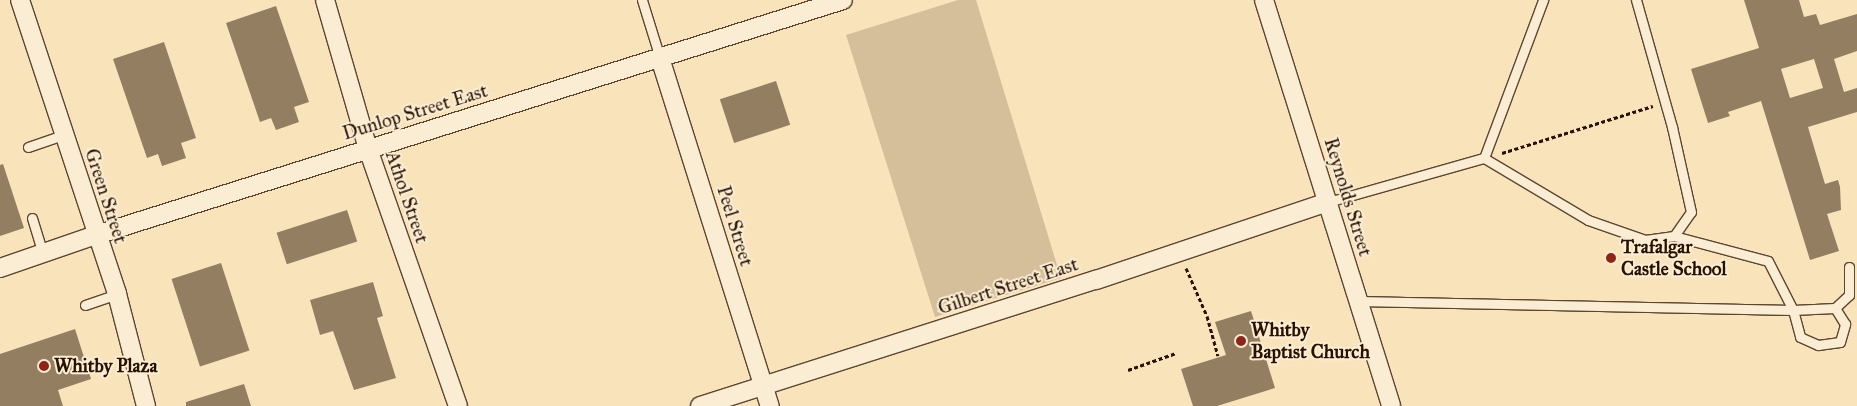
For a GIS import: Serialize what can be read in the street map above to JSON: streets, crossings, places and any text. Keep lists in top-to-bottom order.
{
  "streets": {
    "street": [
      "Dunlop Street East",
      "Green Street",
      "Athol Street",
      "Reynolds Street",
      "Peel Street",
      "Gilbert Street East"
    ]
  },
  "crossings": [
    ["Dunlop Street East", "Green Street"],
    ["Dunlop Street East", "Athol Street"],
    ["Dunlop Street East", "Peel Street"],
    ["Reynolds Street", "Gilbert Street East"],
    ["Peel Street", "Gilbert Street East"]
  ],
  "places": ["Trafalgar Castle School", "Whitby Baptist Church", "Whitby Plaza"]
}
